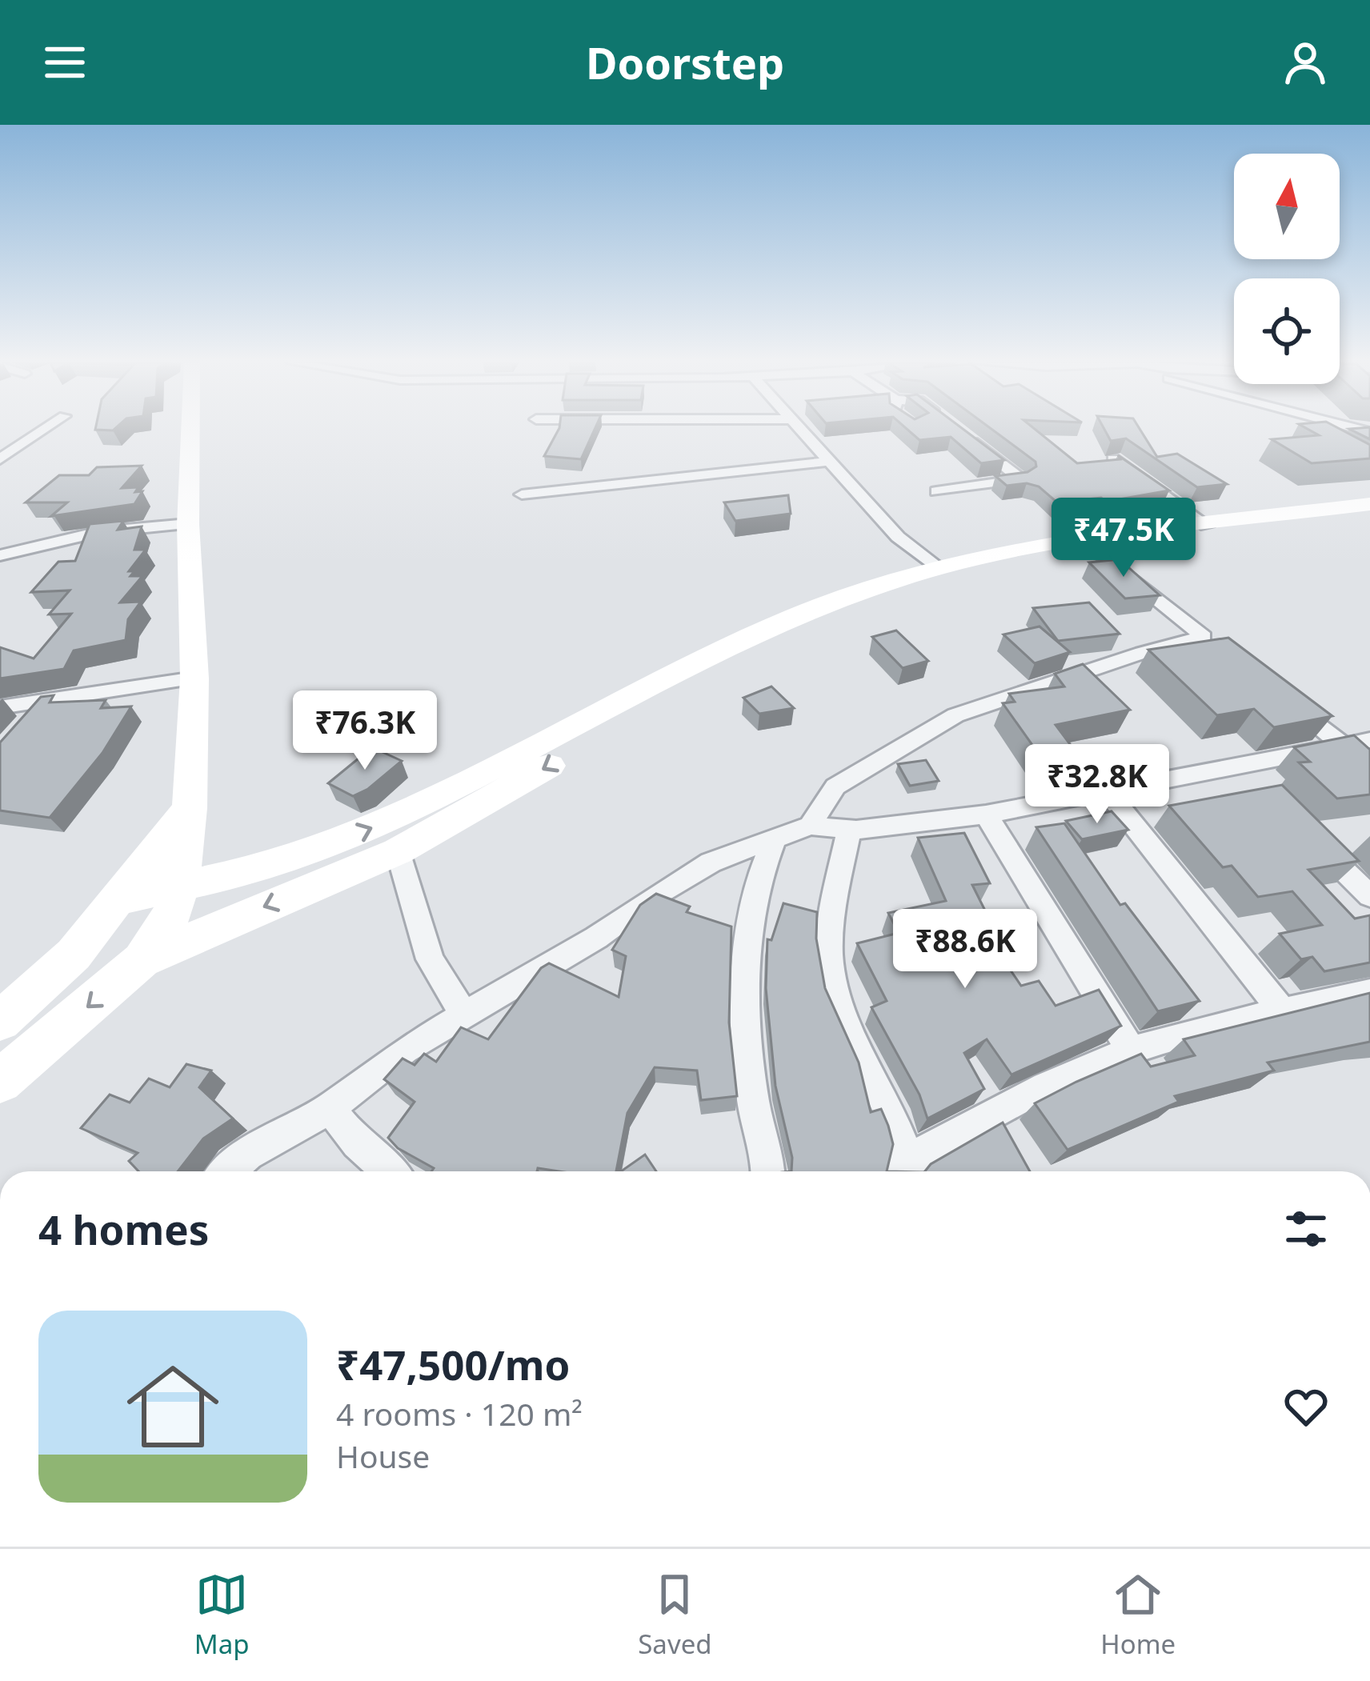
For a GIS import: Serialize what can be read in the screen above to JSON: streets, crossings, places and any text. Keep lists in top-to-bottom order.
{
  "north": "top",
  "page": {
    "header": "Doorstep",
    "price": [
      "₹47.5K",
      "₹76.3K",
      "₹32.8K",
      "₹88.6K"
    ],
    "heading": "4 homes",
    "list": [
      {
        "name": "₹47,500/mo",
        "note": "4 rooms · 120 m² · House"
      }
    ],
    "tabs": ["Map", "Saved", "Home"]
  }
}
